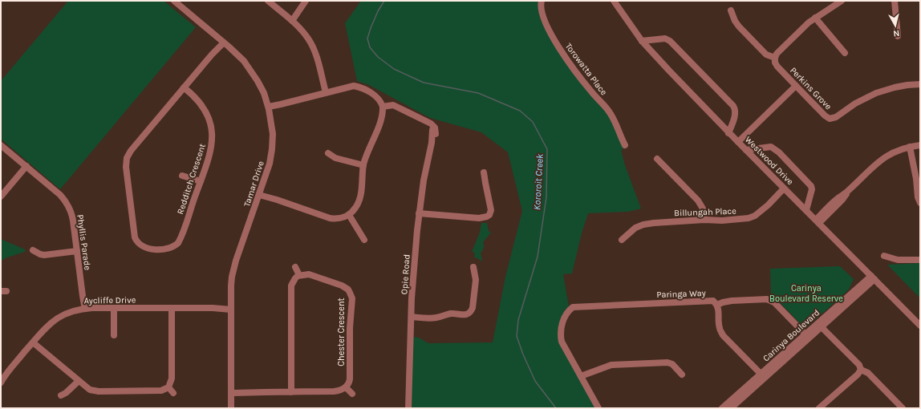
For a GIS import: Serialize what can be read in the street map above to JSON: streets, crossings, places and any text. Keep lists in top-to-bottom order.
{
  "streets": {
    "street": [
      "Torowatta Place",
      "Perkins Grove",
      "Westwood Drive",
      "Redditch Crescent",
      "Tamar Drive",
      "Billungah Place",
      "Phyllis Parade",
      "Opie Road",
      "Paringa Way",
      "Aycliffe Drive",
      "Chester Crescent",
      "Carinya Boulevard"
    ]
  },
  "crossings": [
    ["Westwood Drive", "Billungah Place"],
    ["Westwood Drive", "Carinya Boulevard"],
    ["Tamar Drive", "Aycliffe Drive"],
    ["Phyllis Parade", "Aycliffe Drive"],
    ["Paringa Way", "Carinya Boulevard"]
  ],
  "water": ["Kororoit Creek"],
  "parks": ["Carinya Boulevard Reserve"],
  "north": "bottom"
}
